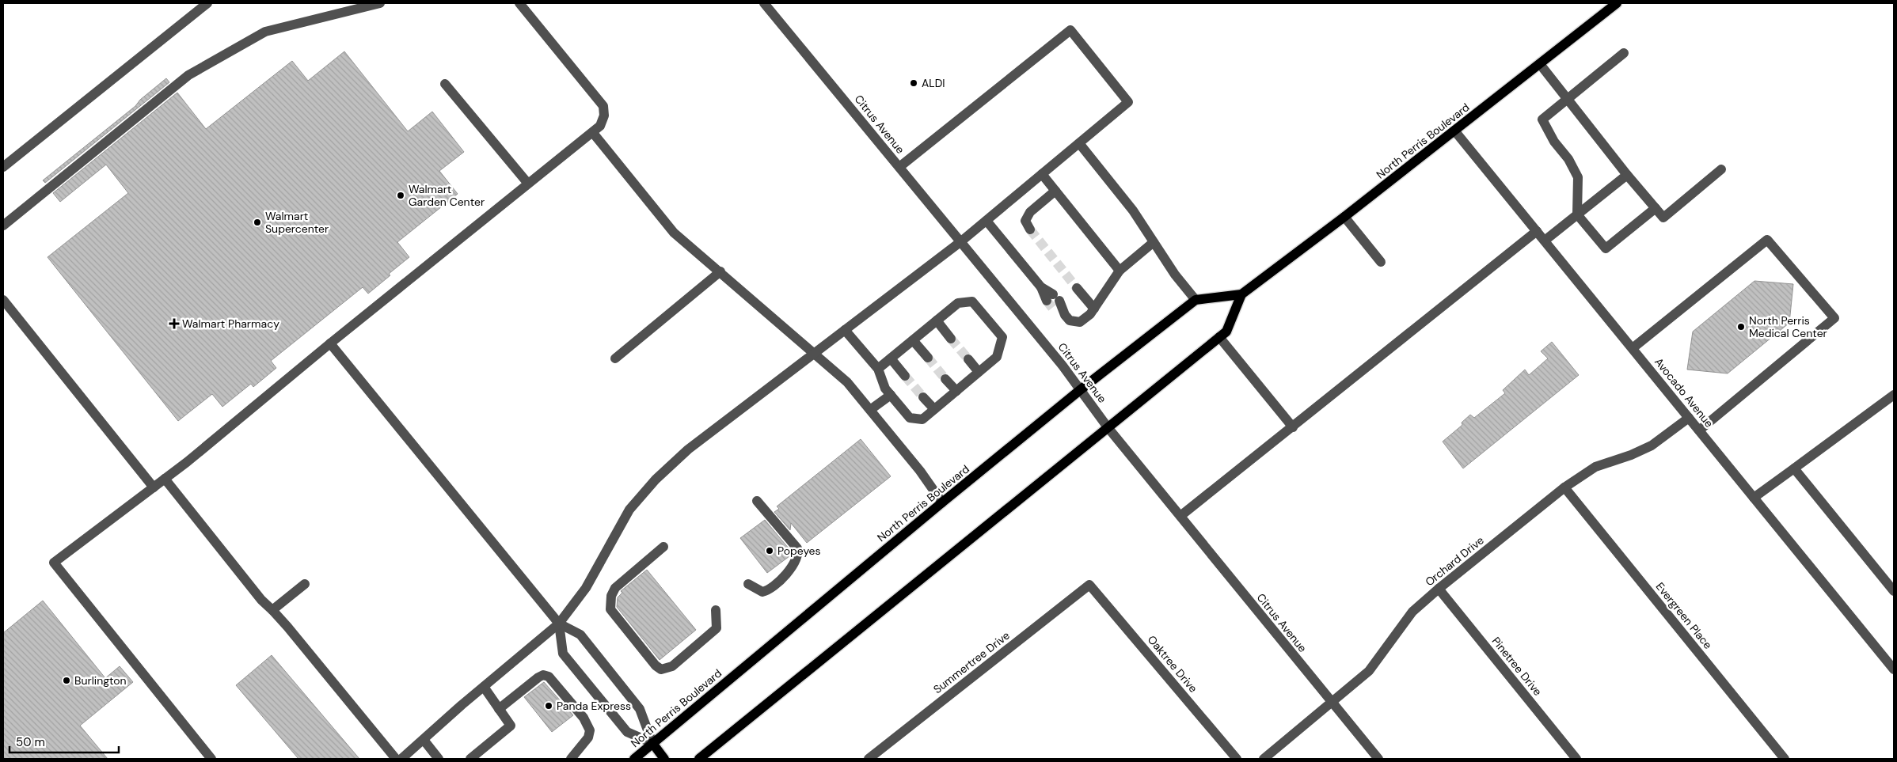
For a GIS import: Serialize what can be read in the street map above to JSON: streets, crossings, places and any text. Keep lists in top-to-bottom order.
{
  "streets": {
    "main road": ["North Perris Boulevard"],
    "street": [
      "Citrus Avenue",
      "Avocado Avenue",
      "Orchard Drive",
      "Evergreen Place",
      "Summertree Drive",
      "Oaktree Drive",
      "Pinetree Drive"
    ]
  },
  "crossings": [
    ["Citrus Avenue", "North Perris Boulevard"],
    ["Citrus Avenue", "Orchard Drive"],
    ["North Perris Boulevard", "Avocado Avenue"],
    ["Avocado Avenue", "Orchard Drive"],
    ["Orchard Drive", "Evergreen Place"],
    ["Orchard Drive", "Pinetree Drive"],
    ["Summertree Drive", "Oaktree Drive"]
  ],
  "places": {
    "other": [
      "ALDI",
      "Walmart Garden Center",
      "Walmart Supercenter",
      "North Perris Medical Center",
      "Popeyes",
      "Burlington",
      "Panda Express"
    ],
    "health": ["Walmart Pharmacy"]
  },
  "scale_bar": "50 m"
}
